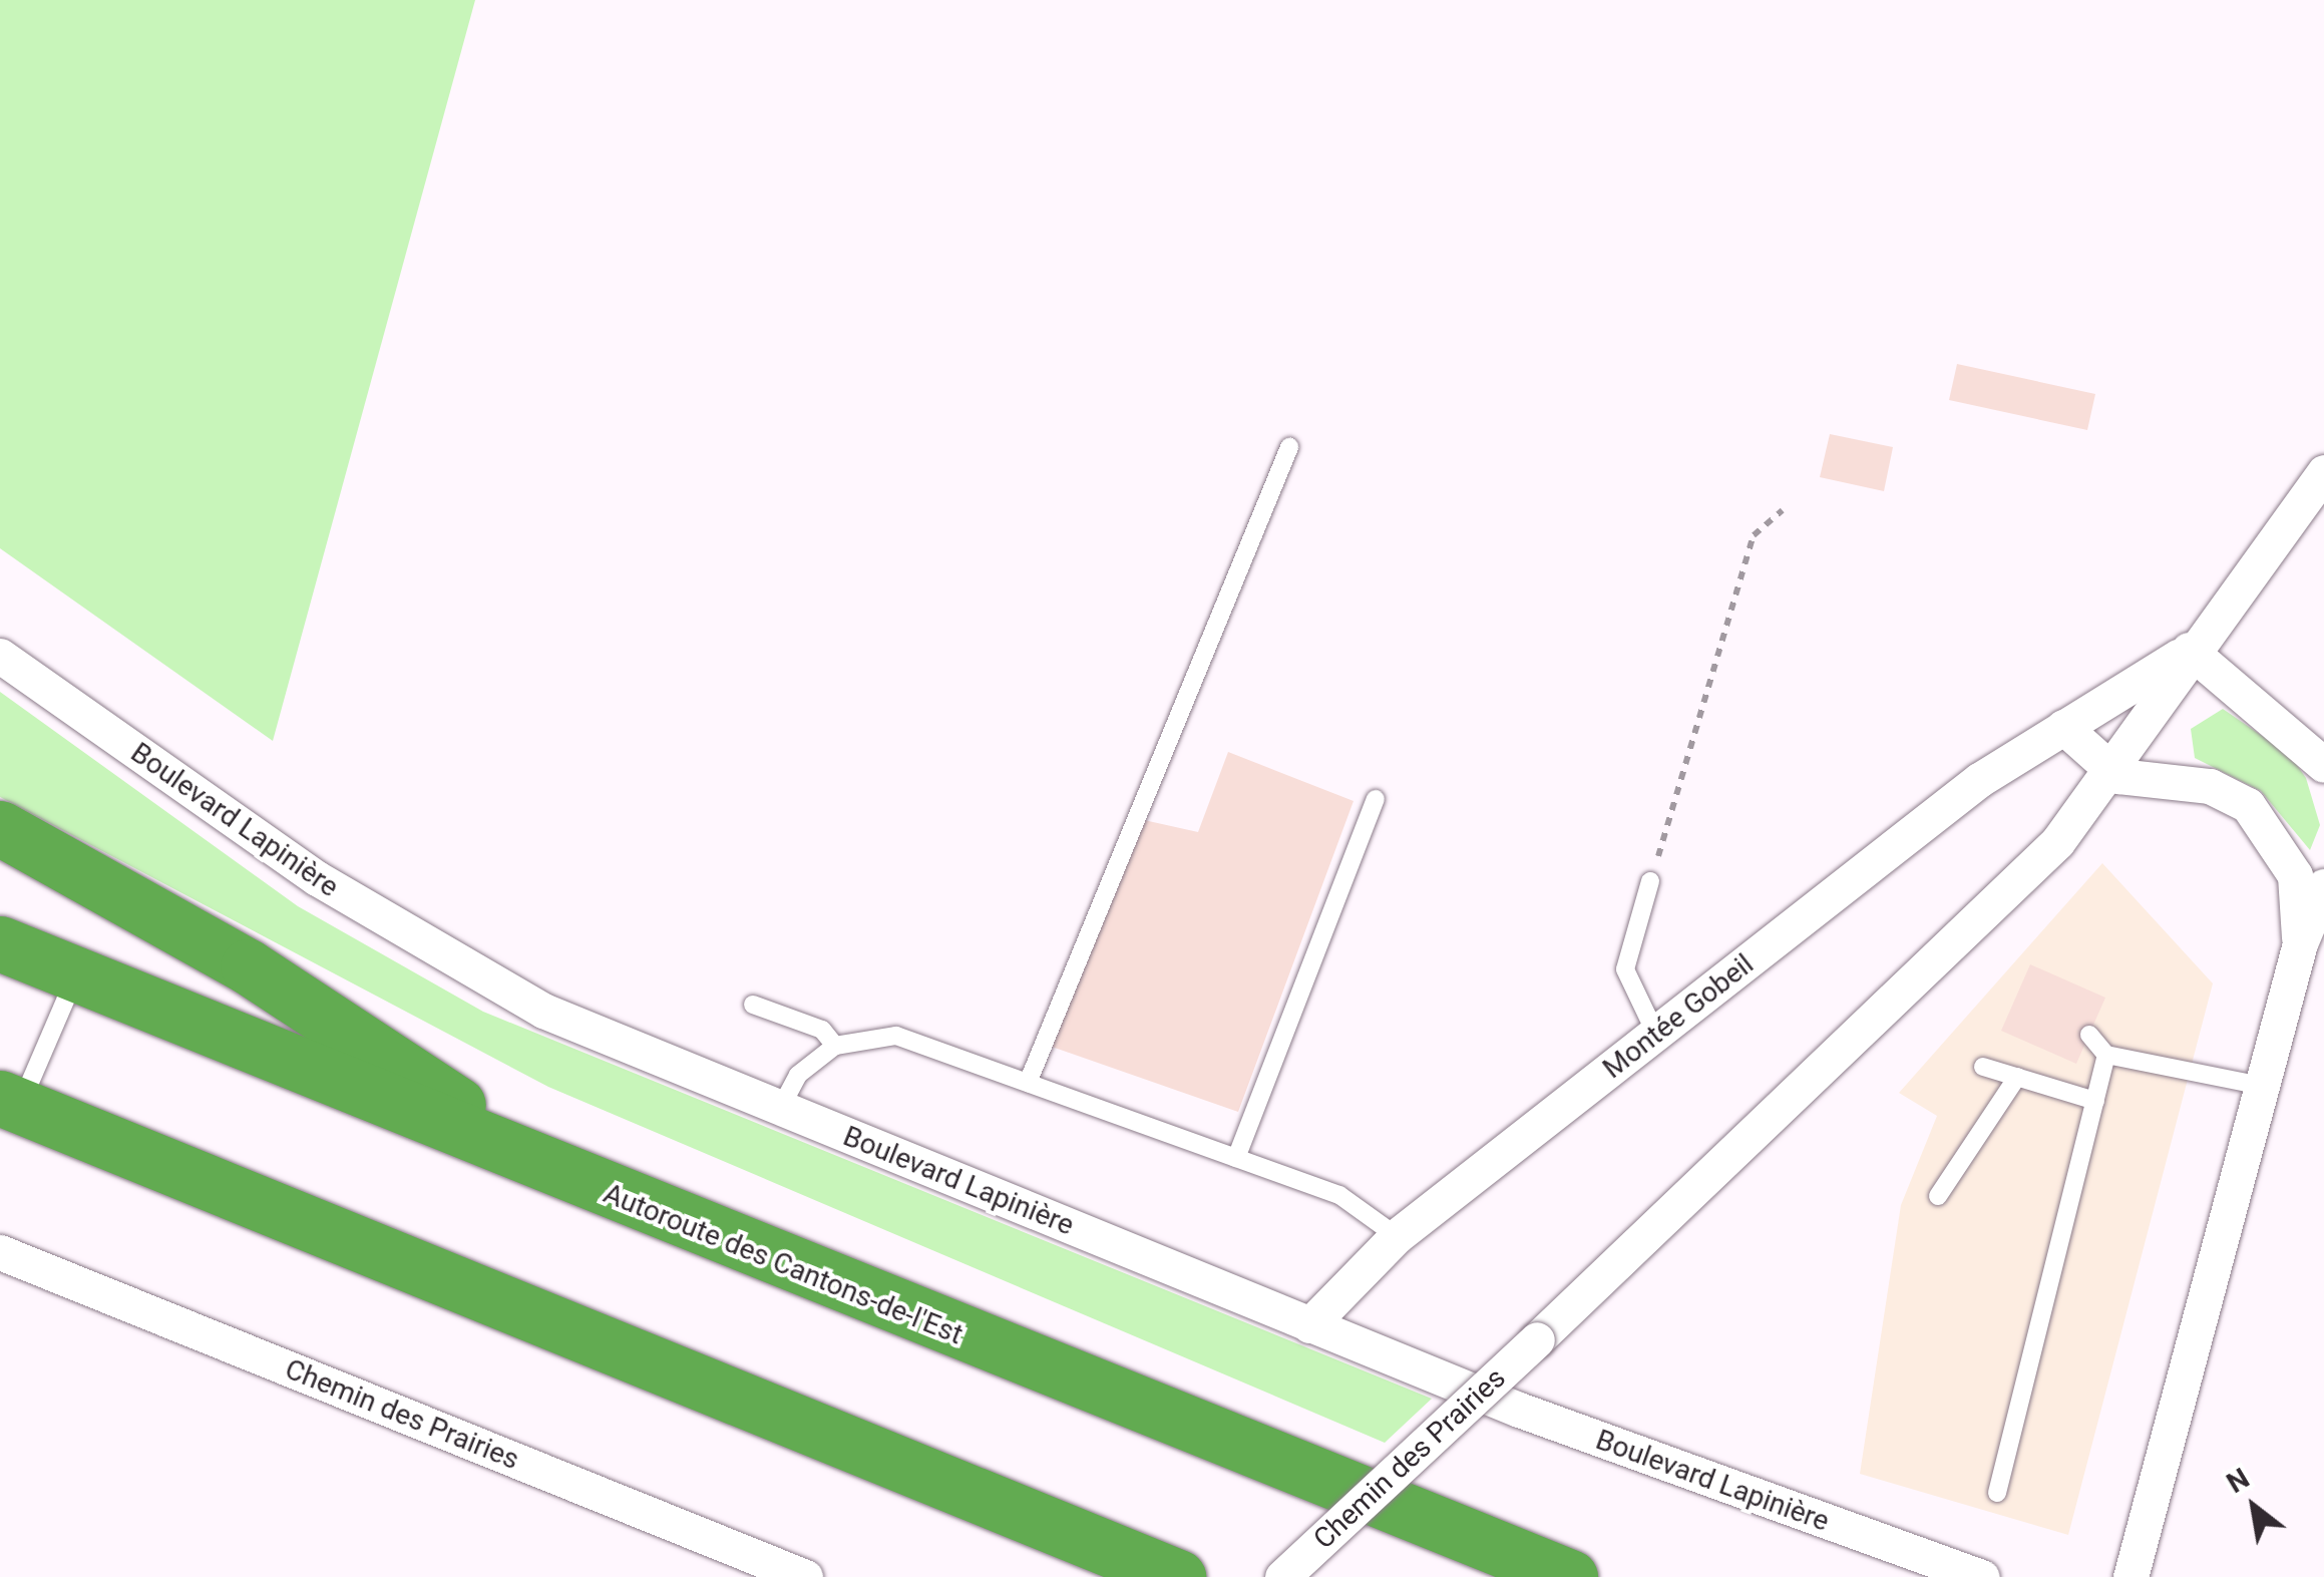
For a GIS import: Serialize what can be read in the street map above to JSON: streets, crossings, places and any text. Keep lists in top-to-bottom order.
{
  "streets": {
    "highway": ["Autoroute des Cantons-de-l'Est"],
    "street": ["Boulevard Lapinière", "Montée Gobeil", "Chemin des Prairies"]
  },
  "crossings": [
    ["Boulevard Lapinière", "Montée Gobeil"],
    ["Montée Gobeil", "Chemin des Prairies"]
  ],
  "north": "top left"
}
